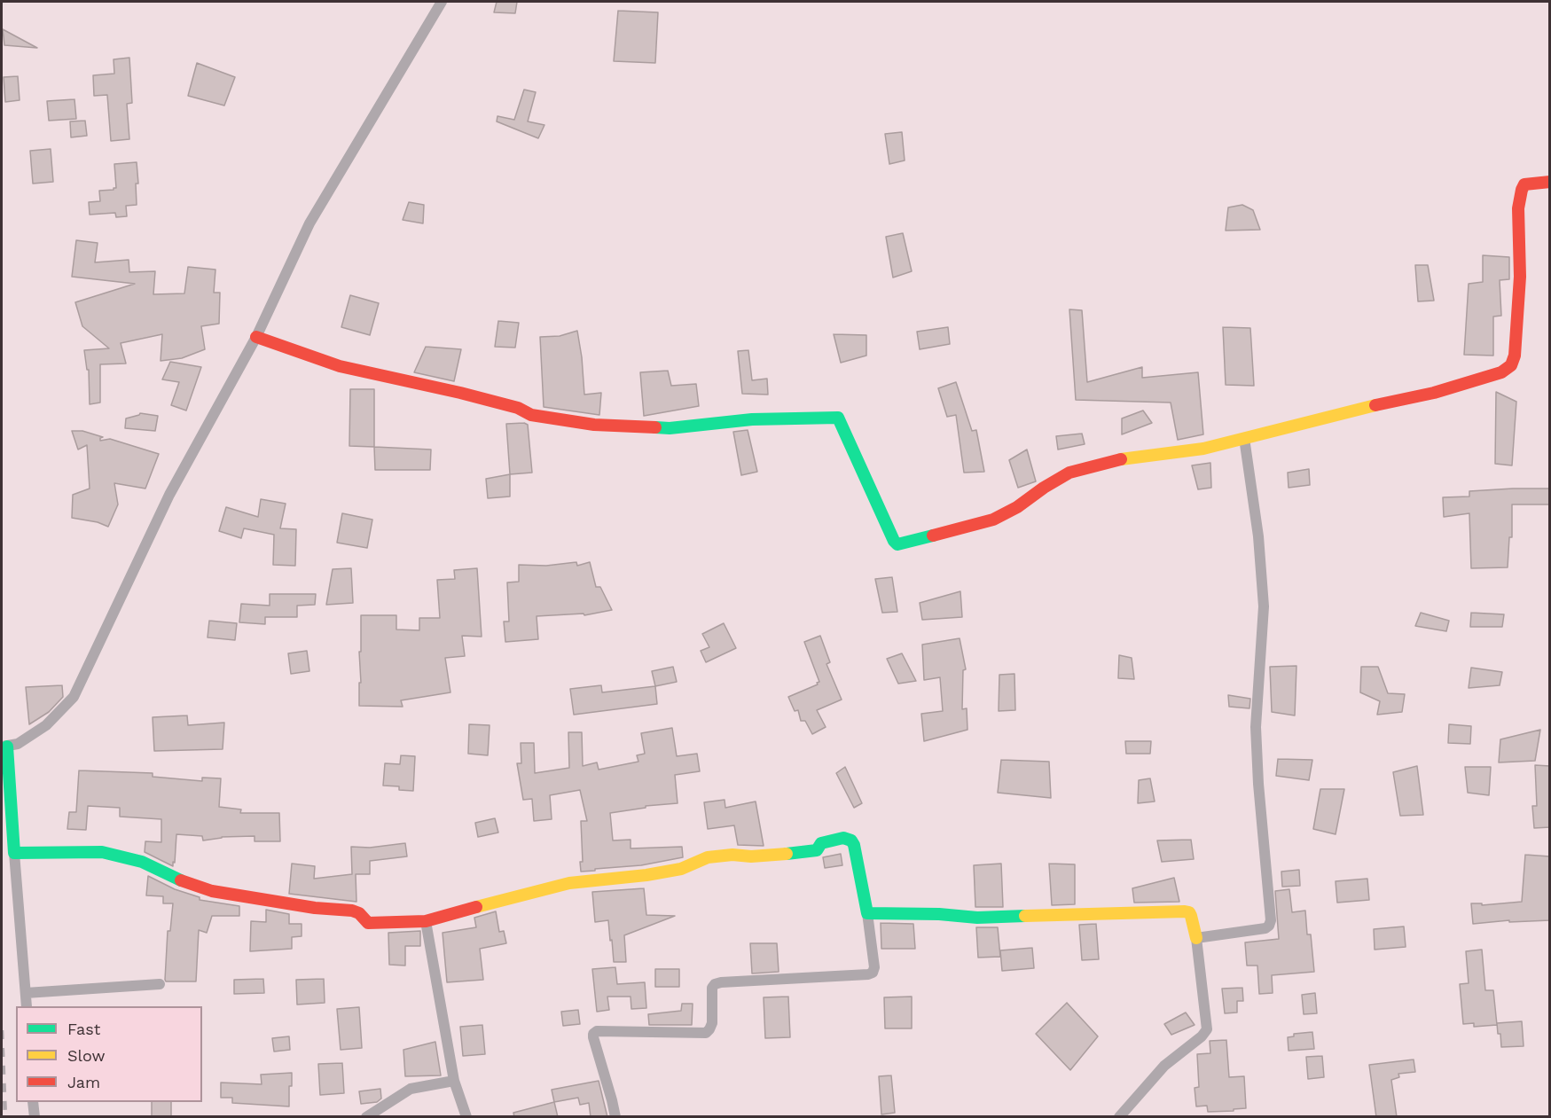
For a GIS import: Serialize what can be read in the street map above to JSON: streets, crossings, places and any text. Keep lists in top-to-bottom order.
{
  "legend": ["Fast", "Slow", "Jam"]
}
